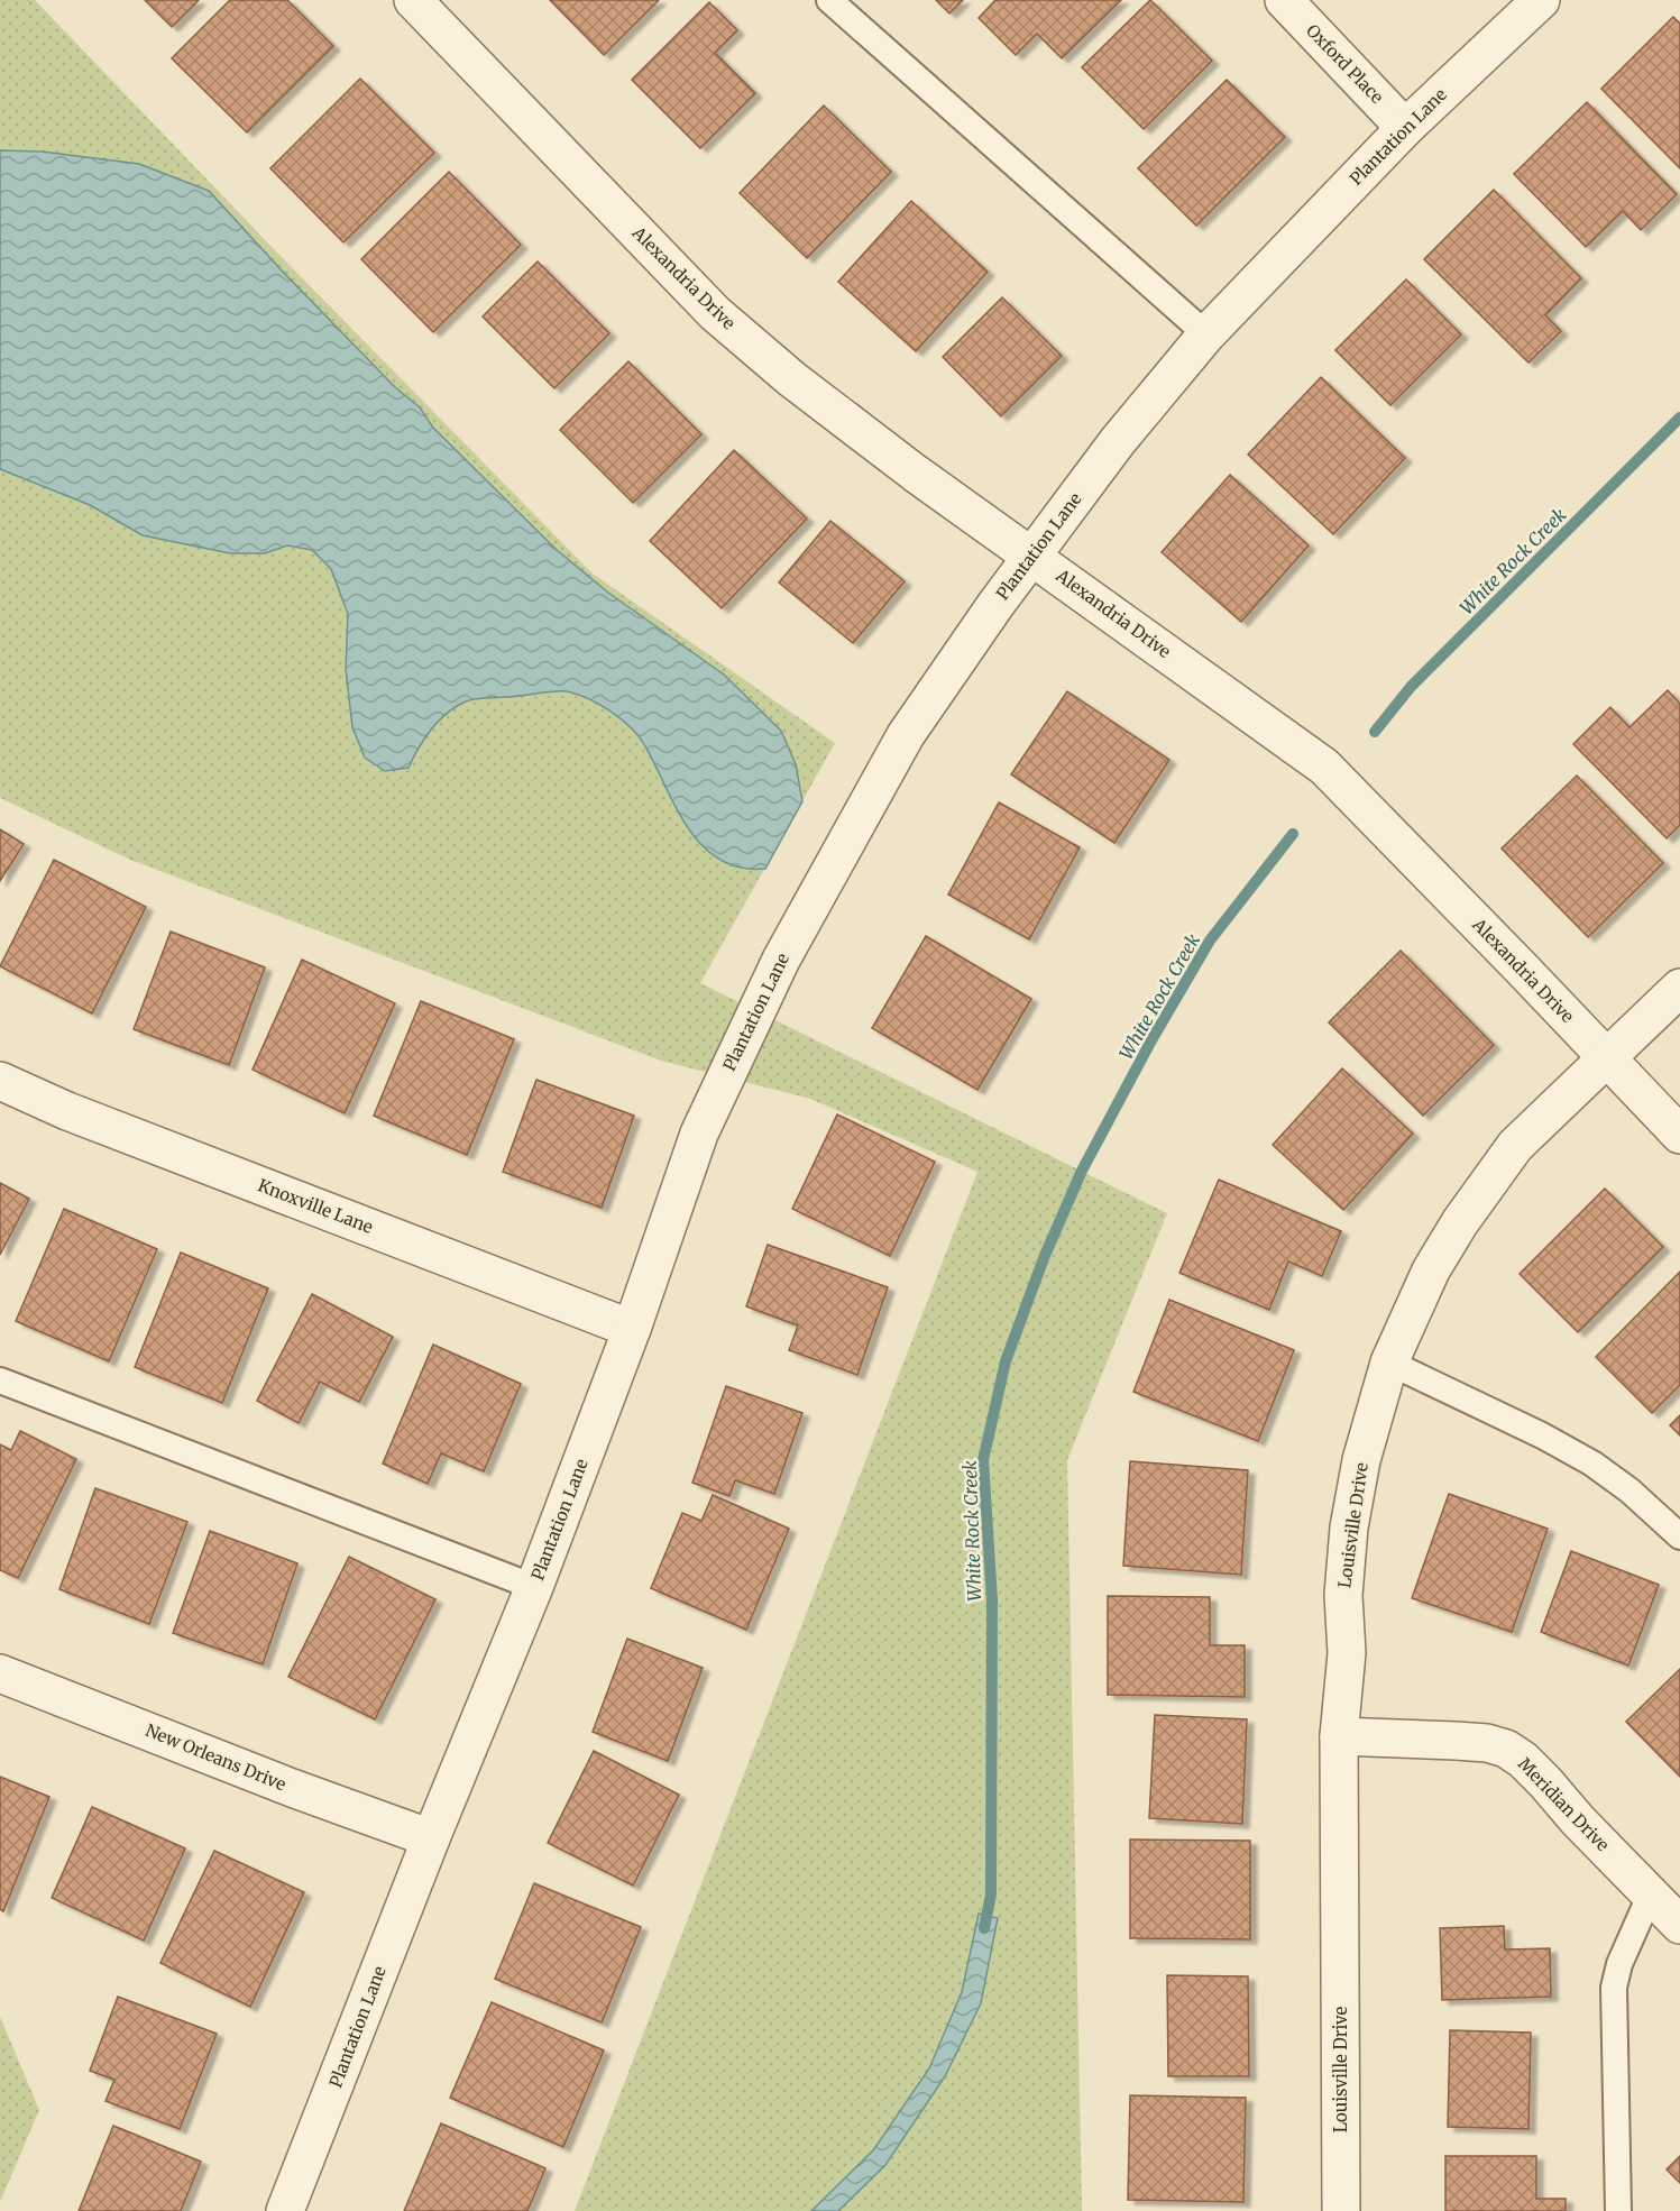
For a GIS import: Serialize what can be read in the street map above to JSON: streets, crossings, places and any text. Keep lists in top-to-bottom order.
{
  "streets": {
    "street": [
      "Oxford Place",
      "Plantation Lane",
      "Alexandria Drive",
      "Knoxville Lane",
      "Louisville Drive",
      "New Orleans Drive",
      "Meridian Drive"
    ]
  },
  "crossings": [
    ["Oxford Place", "Plantation Lane"],
    ["Plantation Lane", "Alexandria Drive"],
    ["Plantation Lane", "Knoxville Lane"],
    ["Plantation Lane", "New Orleans Drive"],
    ["Alexandria Drive", "Louisville Drive"],
    ["Louisville Drive", "Meridian Drive"]
  ],
  "water": ["White Rock Creek"]
}
